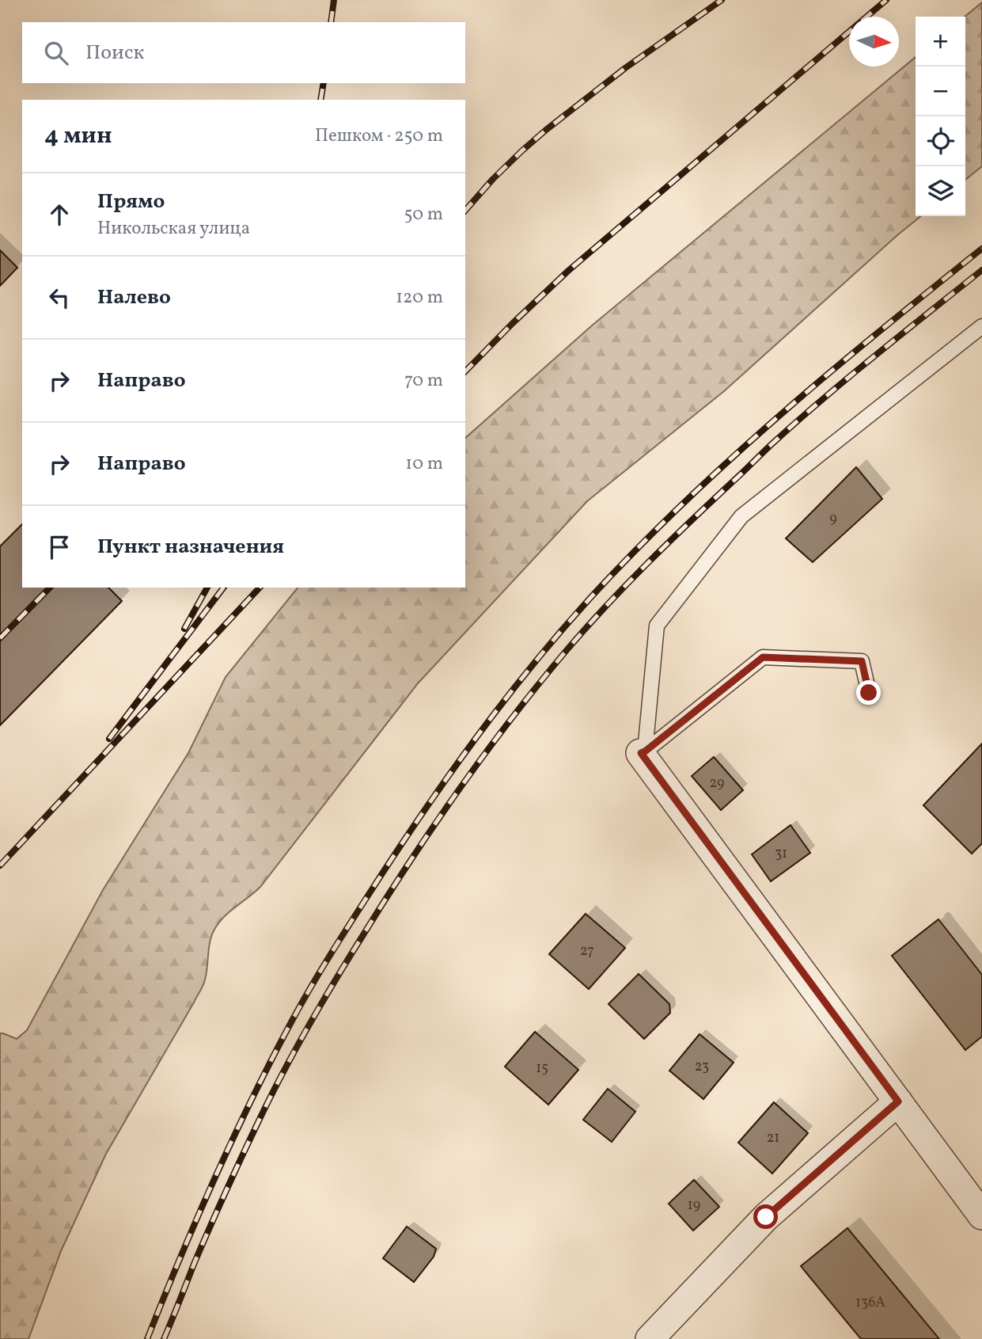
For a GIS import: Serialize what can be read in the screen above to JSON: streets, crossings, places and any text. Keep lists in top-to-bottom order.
{
  "house_numbers": [
    "9",
    "29",
    "31",
    "27",
    "23",
    "15",
    "21",
    "19",
    "136А"
  ],
  "north": "right",
  "page": {
    "map_buttons": ["+", "−"],
    "search": "Поиск",
    "heading": ["4 мин", "Пешком · 250 m"],
    "list": [
      ["Прямо", "Никольская улица", "50 m"],
      ["Налево", "120 m"],
      ["Направо", "70 m"],
      ["Направо", "10 m"],
      "Пункт назначения"
    ]
  }
}
